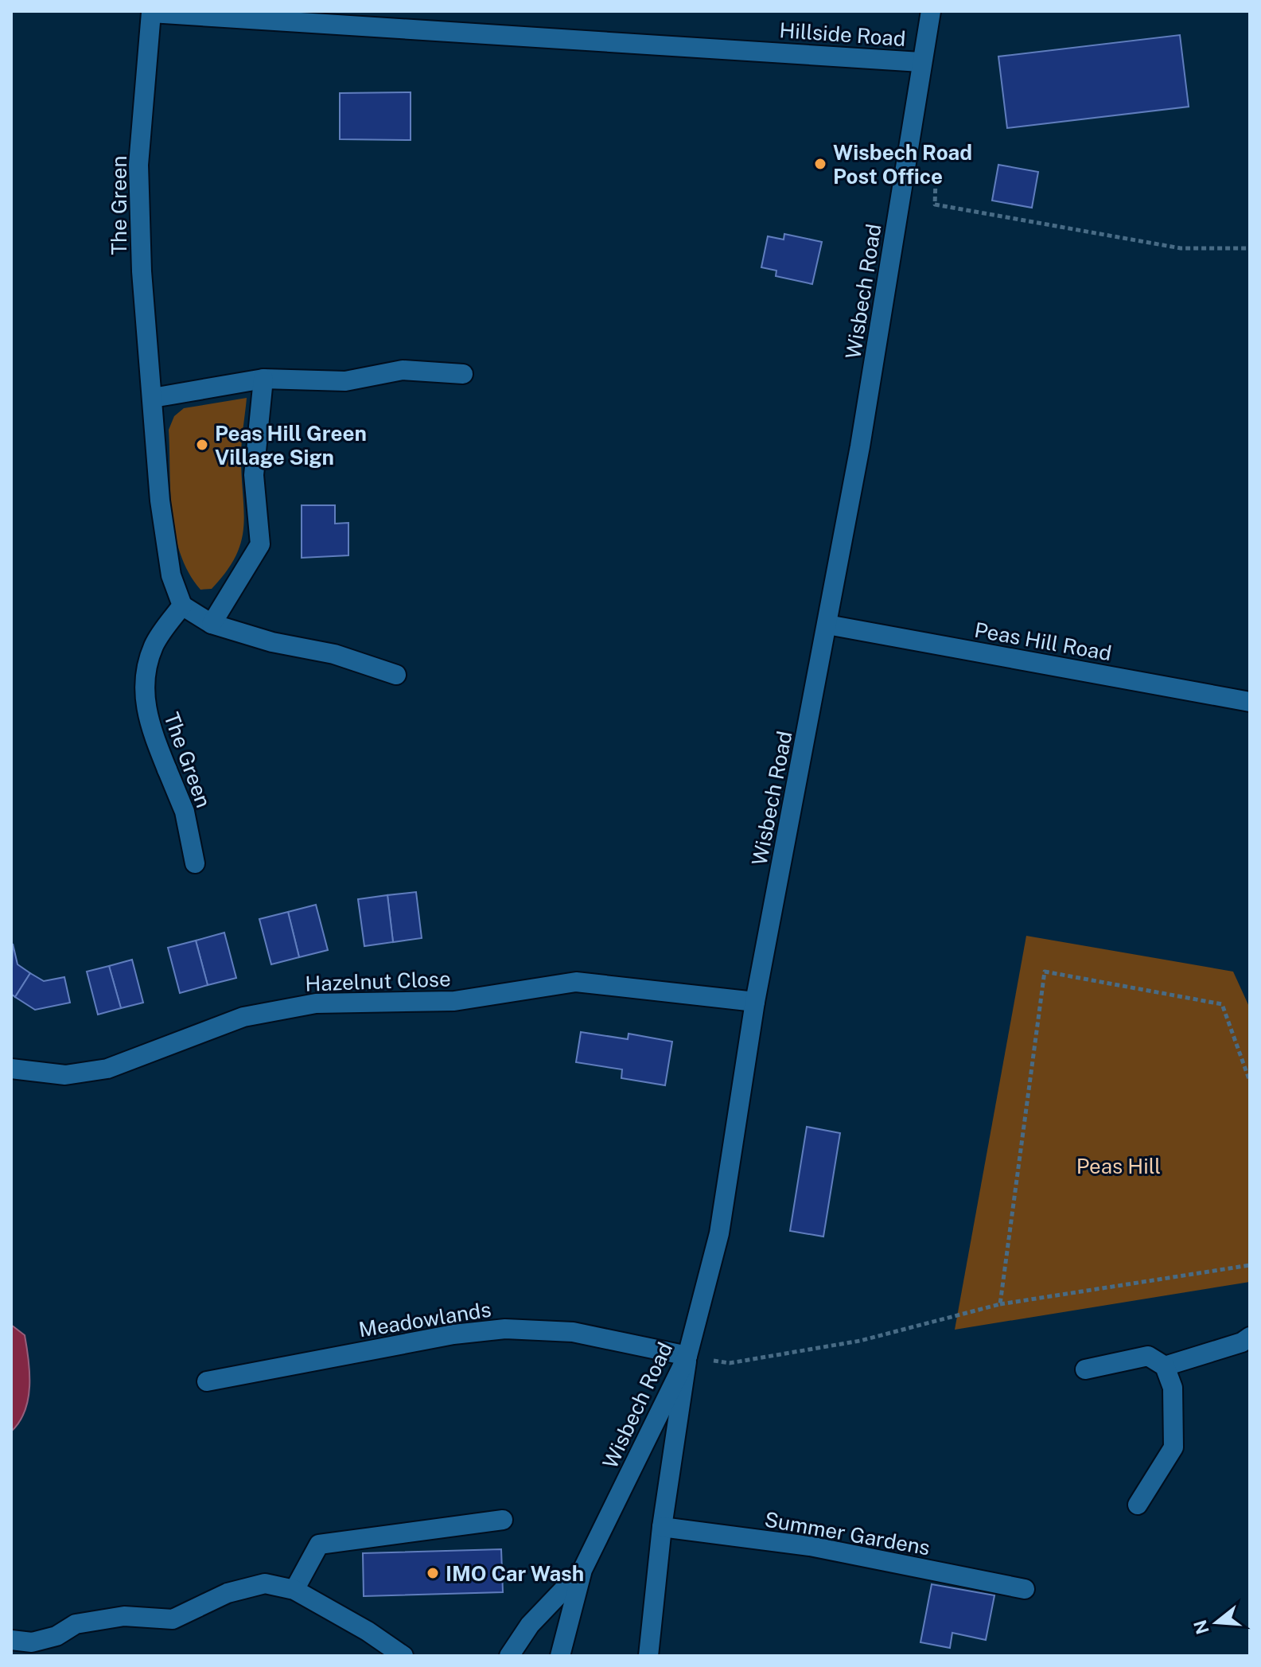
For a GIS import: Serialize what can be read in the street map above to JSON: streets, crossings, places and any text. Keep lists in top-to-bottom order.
{
  "streets": {
    "street": [
      "Hillside Road",
      "The Green",
      "Wisbech Road",
      "Peas Hill Road",
      "Hazelnut Close",
      "Meadowlands",
      "Summer Gardens"
    ]
  },
  "crossings": [
    ["Hillside Road", "The Green"],
    ["Hillside Road", "Wisbech Road"],
    ["Wisbech Road", "Peas Hill Road"],
    ["Wisbech Road", "Hazelnut Close"],
    ["Wisbech Road", "Meadowlands"]
  ],
  "parks": ["Peas Hill"],
  "places": ["Wisbech Road Post Office", "Peas Hill Green Village Sign", "IMO Car Wash"],
  "north": "left"
}
